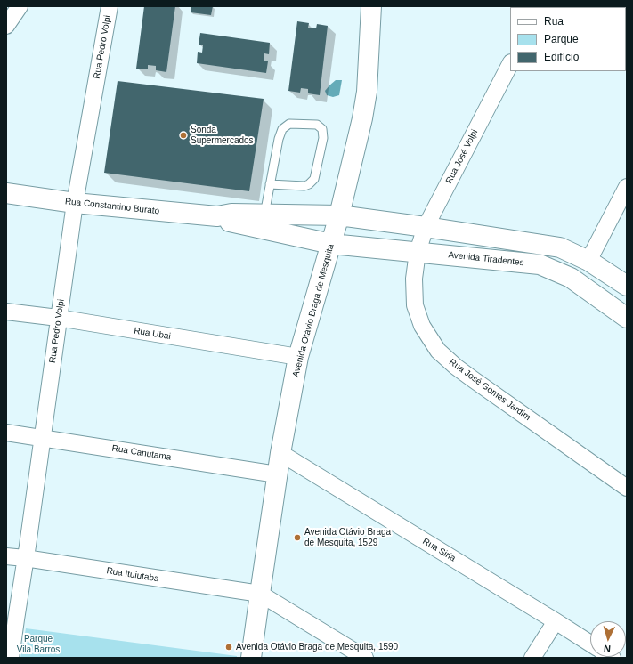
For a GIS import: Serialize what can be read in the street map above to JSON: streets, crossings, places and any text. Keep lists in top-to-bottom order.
{
  "streets": {
    "main road": ["Rua Constantino Burato", "Avenida Tiradentes", "Avenida Otávio Braga de Mesquita"],
    "street": [
      "Rua Pedro Volpi",
      "Rua José Volpi",
      "Rua Ubai",
      "Rua José Gomes Jardim",
      "Rua Canutama",
      "Rua Siria",
      "Rua Ituiutaba"
    ]
  },
  "crossings": [
    ["Rua Pedro Volpi", "Rua Constantino Burato"],
    ["Rua Pedro Volpi", "Rua Ubai"],
    ["Rua Pedro Volpi", "Rua Canutama"],
    ["Rua Pedro Volpi", "Rua Ituiutaba"],
    ["Rua José Volpi", "Avenida Tiradentes"],
    ["Rua José Volpi", "Rua José Gomes Jardim"],
    ["Rua Constantino Burato", "Avenida Tiradentes"],
    ["Rua Constantino Burato", "Avenida Otávio Braga de Mesquita"],
    ["Avenida Tiradentes", "Avenida Otávio Braga de Mesquita"],
    ["Avenida Tiradentes", "Rua José Gomes Jardim"],
    ["Avenida Otávio Braga de Mesquita", "Rua Ubai"],
    ["Avenida Otávio Braga de Mesquita", "Rua Canutama"],
    ["Avenida Otávio Braga de Mesquita", "Rua Siria"],
    ["Avenida Otávio Braga de Mesquita", "Rua Ituiutaba"]
  ],
  "parks": ["Parque Vila Barros"],
  "places": ["Sonda Supermercados", "Avenida Otávio Braga de Mesquita, 1529", "Avenida Otávio Braga de Mesquita, 1590"],
  "legend": ["Rua", "Parque", "Edifício"],
  "north": "bottom"
}
